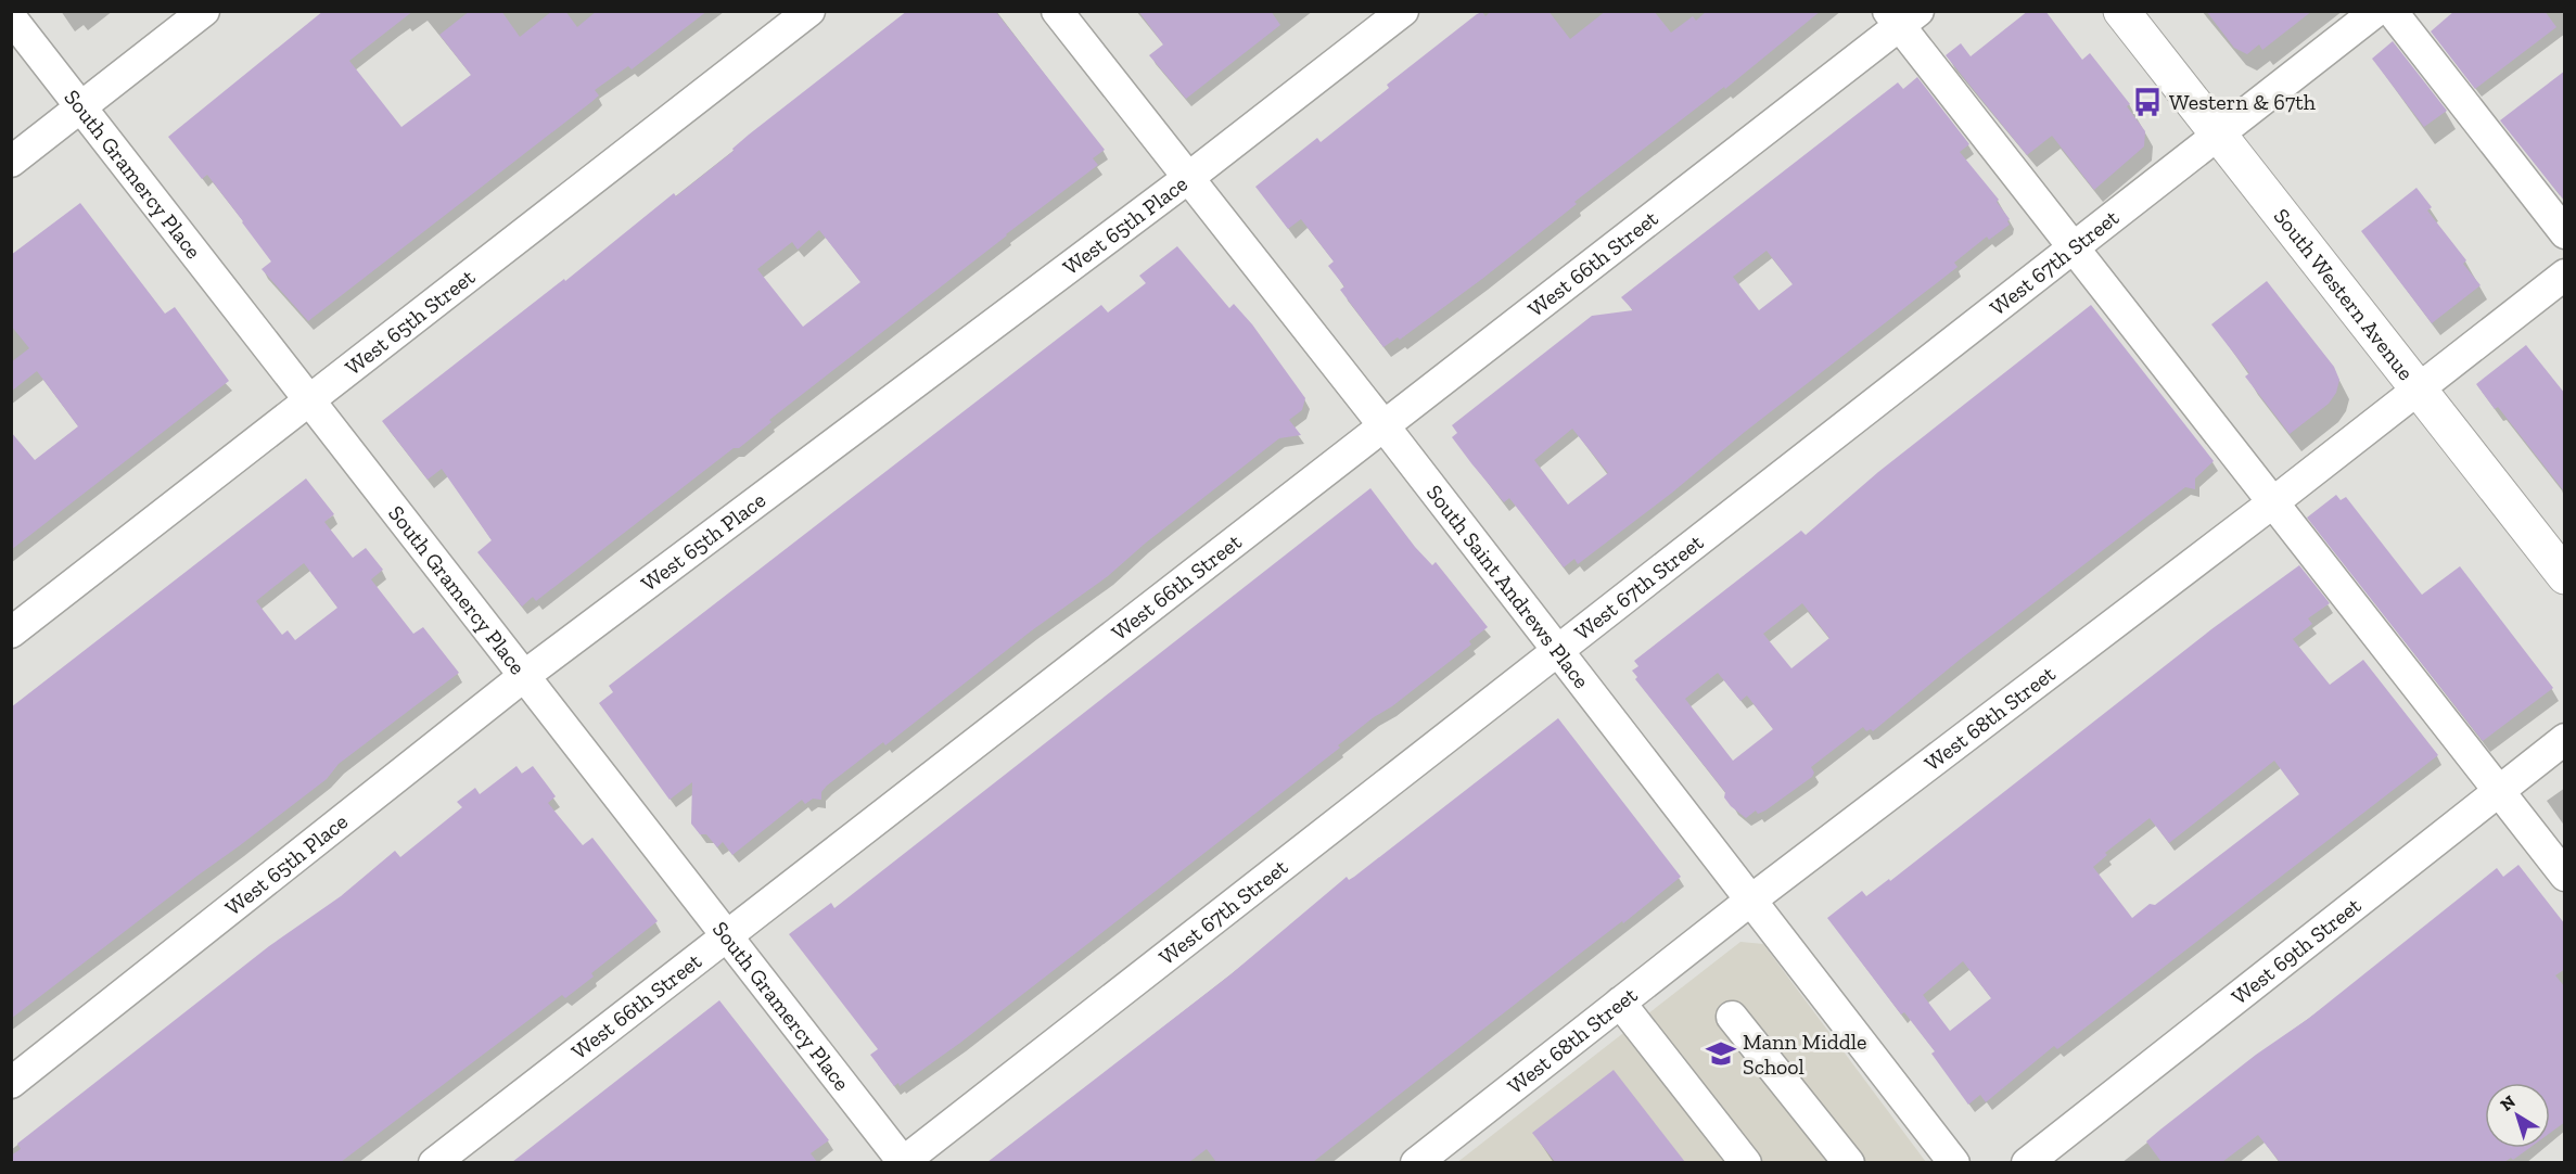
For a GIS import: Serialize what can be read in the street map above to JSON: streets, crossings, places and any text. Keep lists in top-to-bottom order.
{
  "streets": {
    "main road": ["South Western Avenue"],
    "street": [
      "South Gramercy Place",
      "West 65th Place",
      "West 66th Street",
      "West 67th Street",
      "West 65th Street",
      "South Saint Andrews Place",
      "West 68th Street",
      "West 69th Street"
    ]
  },
  "crossings": [
    ["South Gramercy Place", "West 65th Place"],
    ["South Gramercy Place", "West 66th Street"],
    ["South Gramercy Place", "West 67th Street"],
    ["South Gramercy Place", "West 65th Street"],
    ["West 65th Place", "South Saint Andrews Place"],
    ["West 66th Street", "South Saint Andrews Place"],
    ["West 67th Street", "South Western Avenue"],
    ["West 67th Street", "South Saint Andrews Place"],
    ["South Western Avenue", "West 68th Street"],
    ["South Saint Andrews Place", "West 68th Street"]
  ],
  "places": {
    "bus stop": ["Western & 67th"],
    "school or university": ["Mann Middle School"]
  },
  "north": "top left"
}
